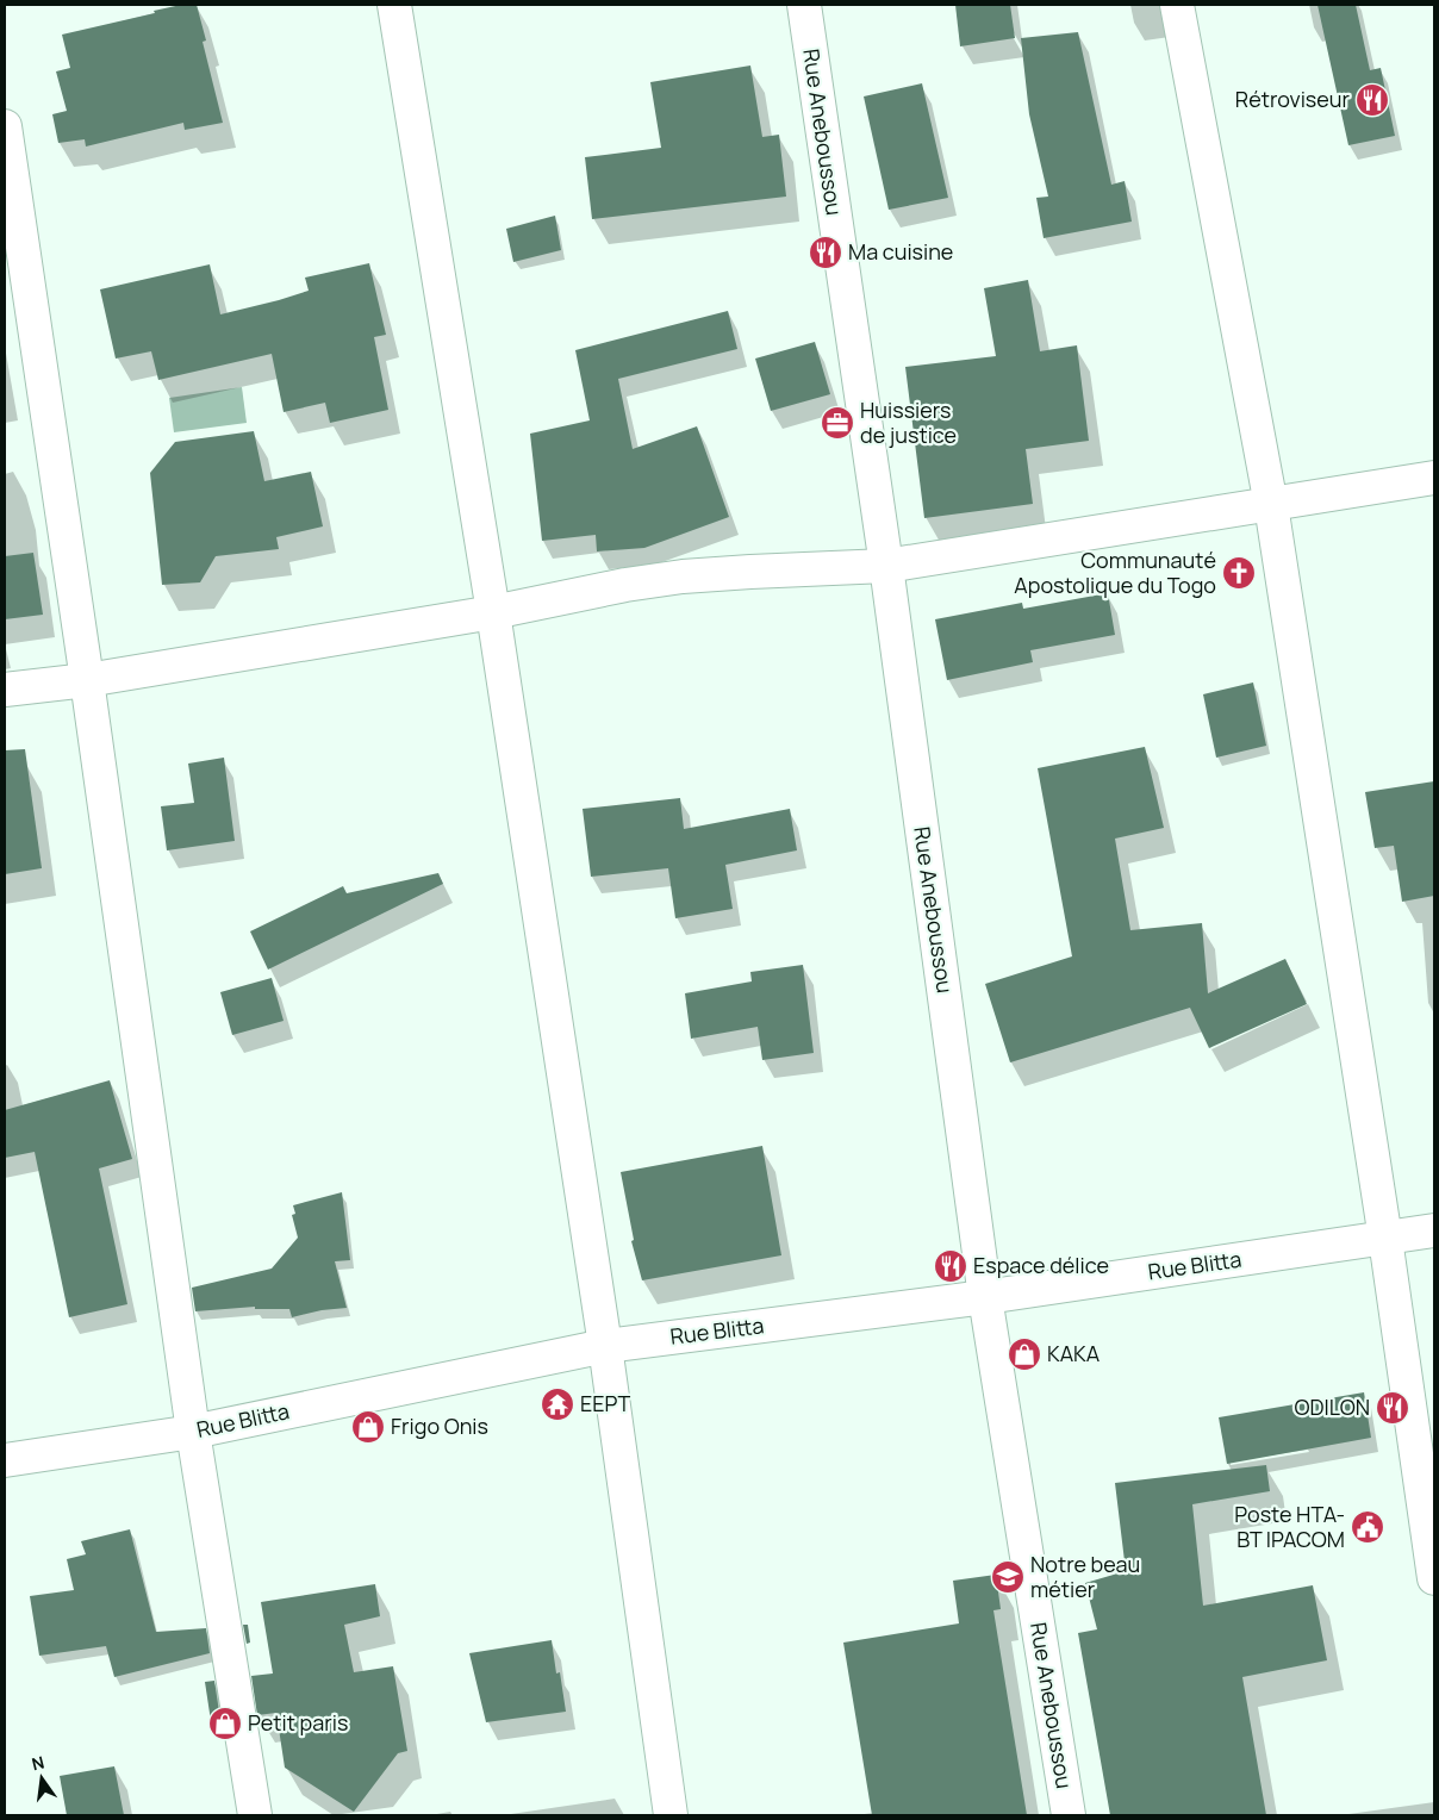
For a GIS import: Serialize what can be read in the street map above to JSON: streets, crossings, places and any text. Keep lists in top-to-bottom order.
{
  "streets": {
    "street": ["Rue Aneboussou", "Rue Blitta"]
  },
  "crossings": [
    ["Rue Aneboussou", "Rue Blitta"]
  ],
  "places": {
    "restaurant": [
      "Rétroviseur",
      "Ma cuisine",
      "Espace délice",
      "ODILON"
    ],
    "office": ["Huissiers de justice"],
    "church": ["Communauté Apostolique du Togo"],
    "shop": ["KAKA", "Frigo Onis", "Petit paris"],
    "temple": ["EEPT"],
    "public building": ["Poste HTA- BT IPACOM"],
    "school or university": ["Notre beau métier"]
  },
  "north": "top"
}
